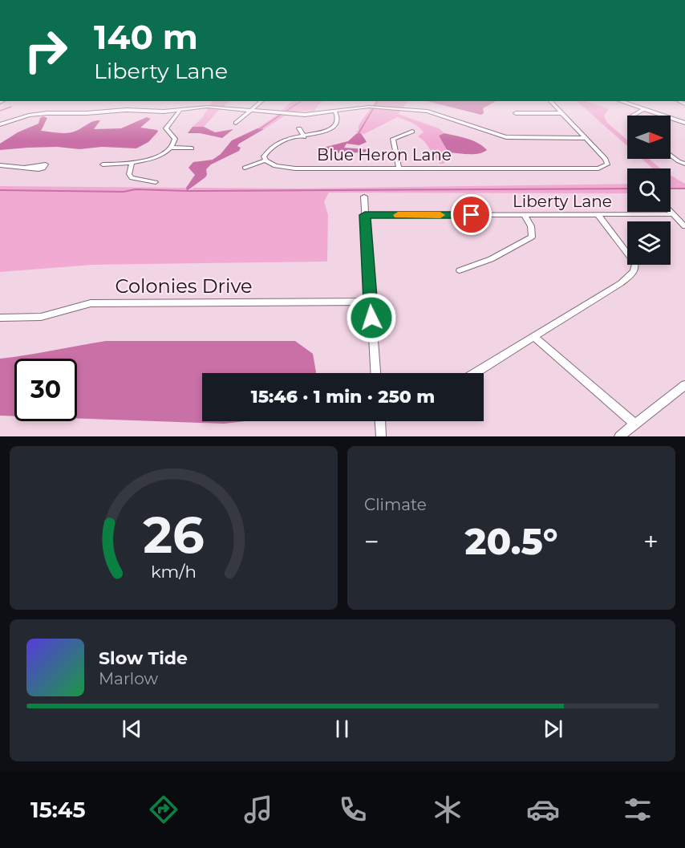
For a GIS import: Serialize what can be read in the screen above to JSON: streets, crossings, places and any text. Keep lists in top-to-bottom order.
{
  "streets": {
    "street": ["Blue Heron Lane", "Liberty Lane", "Colonies Drive"]
  },
  "north": "right",
  "page": {
    "turn": ["140 m", "Liberty Lane"],
    "limit": "30",
    "trip": "15:46 · 1 min · 250 m",
    "tile": "Climate",
    "heat": ["−", "20.5°", "+"],
    "song": ["Slow Tide", "Marlow"],
    "tabs": "15:45",
    "gauge": ["26", "km/h"]
  }
}
